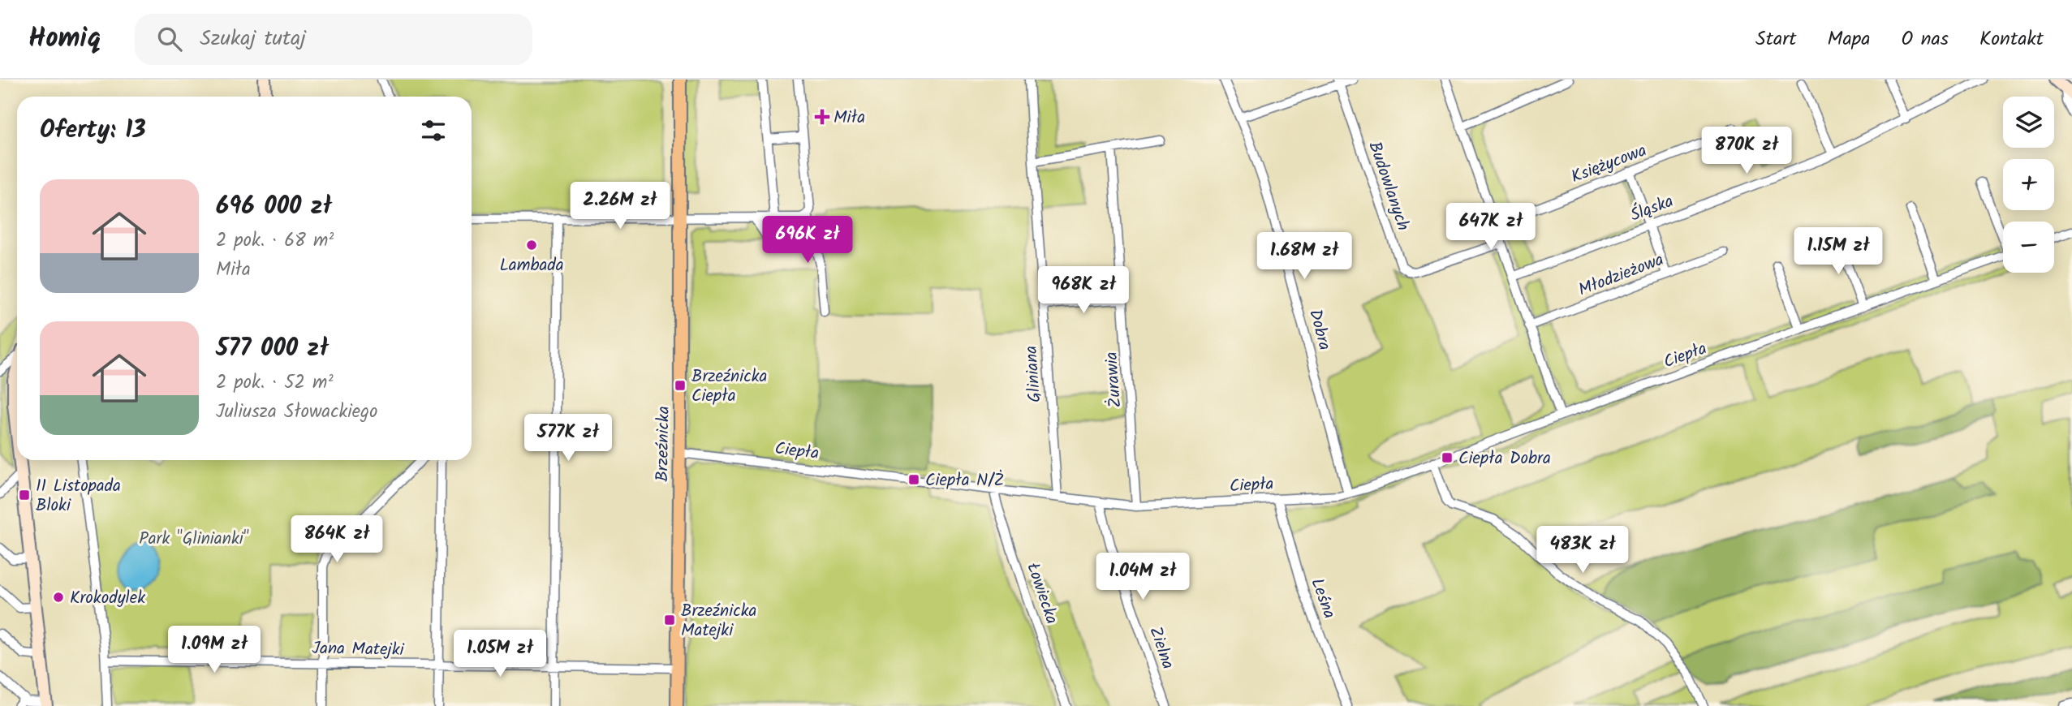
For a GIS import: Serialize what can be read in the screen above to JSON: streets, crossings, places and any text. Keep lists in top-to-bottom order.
{
  "streets": {
    "main road": ["Brzeźnicka"],
    "street": [
      "Księżycowa",
      "Budowlanych",
      "Śląska",
      "Młodzieżowa",
      "Dobra",
      "Ciepła",
      "Gliniana",
      "Żurawia",
      "Łowiecka",
      "Leśna",
      "Zielna",
      "Jana Matejki"
    ]
  },
  "crossings": [
    ["Dobra", "Ciepła"],
    ["Ciepła", "Gliniana"],
    ["Ciepła", "Żurawia"],
    ["Ciepła", "Brzeźnicka"],
    ["Ciepła", "Łowiecka"],
    ["Ciepła", "Leśna"],
    ["Ciepła", "Zielna"],
    ["Brzeźnicka", "Jana Matejki"]
  ],
  "parks": ["Park \"Glinianki\""],
  "places": {
    "health": ["Miła"],
    "other": ["Lambada", "Krokodylek"],
    "transit": [
      "Brzeźnicka Ciepła",
      "Ciepła Dobra",
      "Ciepła N/Ż",
      "11 Listopada Bloki",
      "Brzeźnicka Matejki"
    ]
  },
  "page": {
    "header": "Homiq",
    "search": "Szukaj tutaj",
    "nav": [
      "Start",
      "Mapa",
      "O nas",
      "Kontakt"
    ],
    "map_buttons": ["+", "−"],
    "heading": "Oferty: 13",
    "price": [
      "870K zł",
      "2.26M zł",
      "647K zł",
      "696K zł",
      "1.15M zł",
      "1.68M zł",
      "968K zł",
      "577K zł",
      "864K zł",
      "483K zł",
      "1.04M zł",
      "1.09M zł",
      "1.05M zł"
    ],
    "list": [
      {
        "name": "696 000 zł",
        "note": "2 pok. · 68 m² · Miła"
      },
      {
        "name": "577 000 zł",
        "note": "2 pok. · 52 m² · Juliusza Słowackiego"
      }
    ]
  }
}
